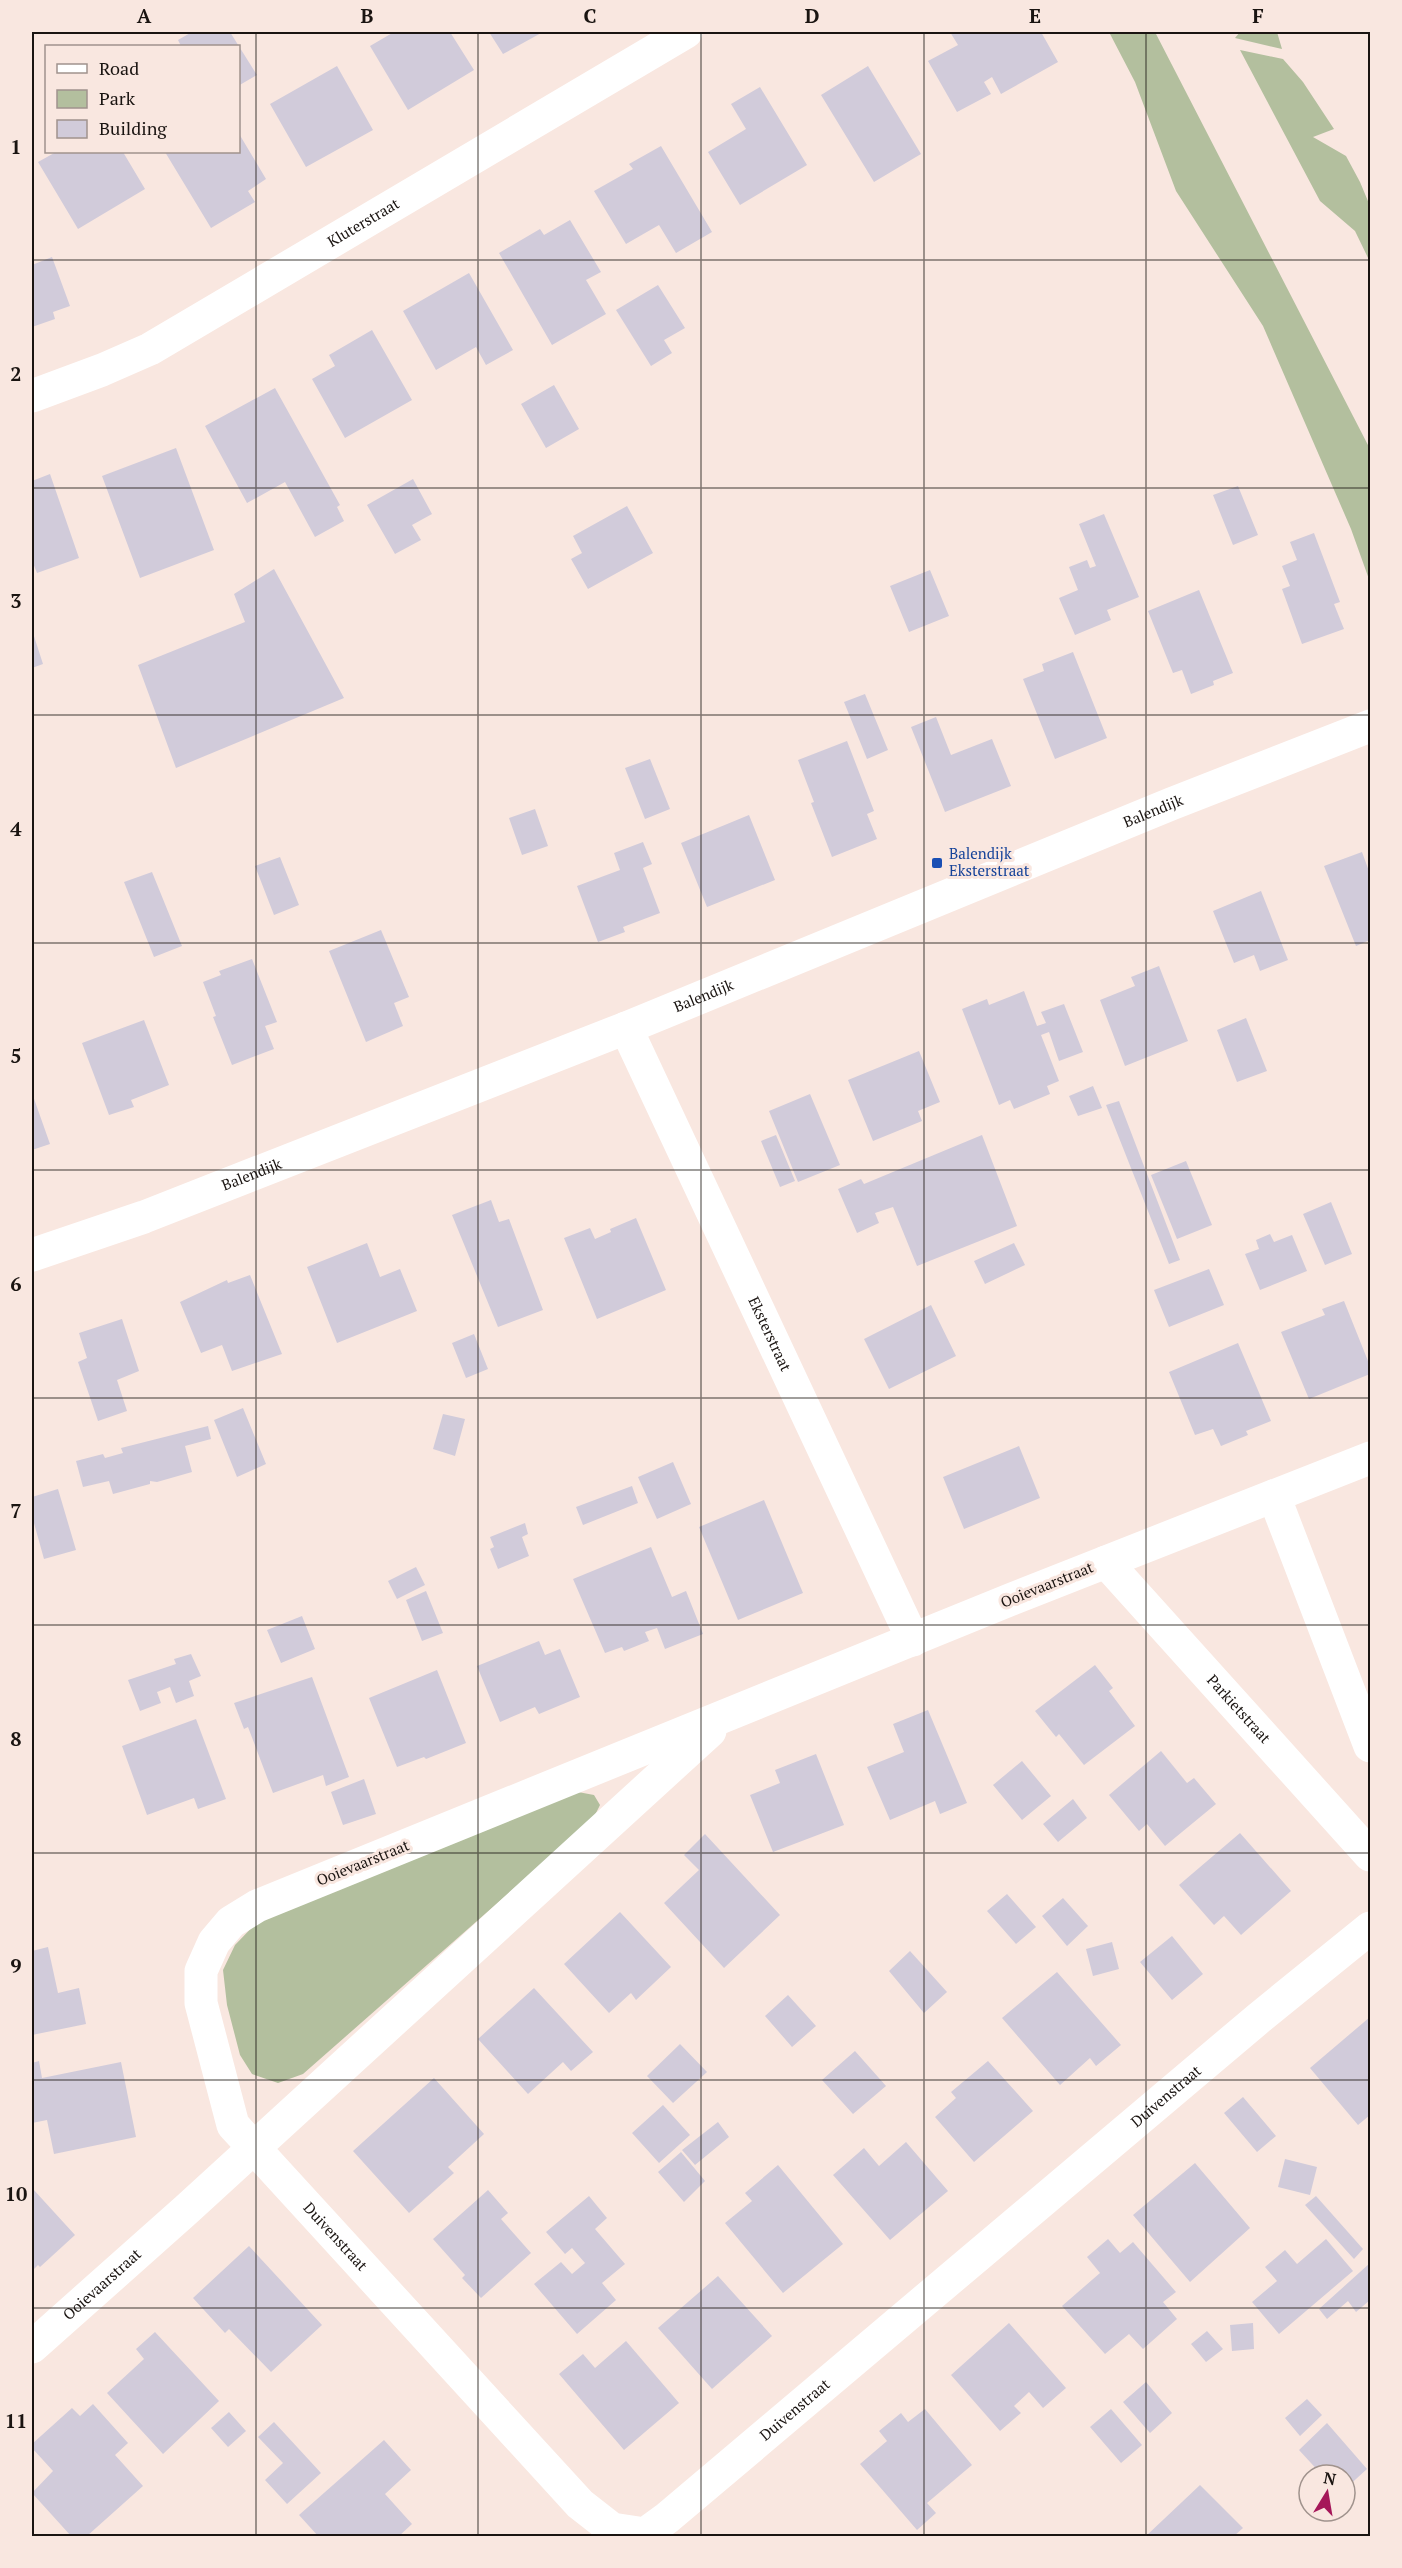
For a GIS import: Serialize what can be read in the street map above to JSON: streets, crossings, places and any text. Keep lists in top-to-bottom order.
{
  "streets": {
    "street": [
      "Kluterstraat",
      "Balendijk",
      "Eksterstraat",
      "Ooievaarstraat",
      "Parkietstraat",
      "Duivenstraat"
    ]
  },
  "crossings": [
    ["Balendijk", "Eksterstraat"],
    ["Eksterstraat", "Ooievaarstraat"],
    ["Ooievaarstraat", "Parkietstraat"],
    ["Ooievaarstraat", "Duivenstraat"]
  ],
  "places": {
    "transit": ["Balendijk Eksterstraat"]
  },
  "legend": ["Road", "Park", "Building"],
  "north": "top",
  "grid": {
    "columns": [
      "A",
      "B",
      "C",
      "D",
      "E",
      "F"
    ],
    "rows": [
      "1",
      "2",
      "3",
      "4",
      "5",
      "6",
      "7",
      "8",
      "9",
      "10",
      "11"
    ]
  }
}
